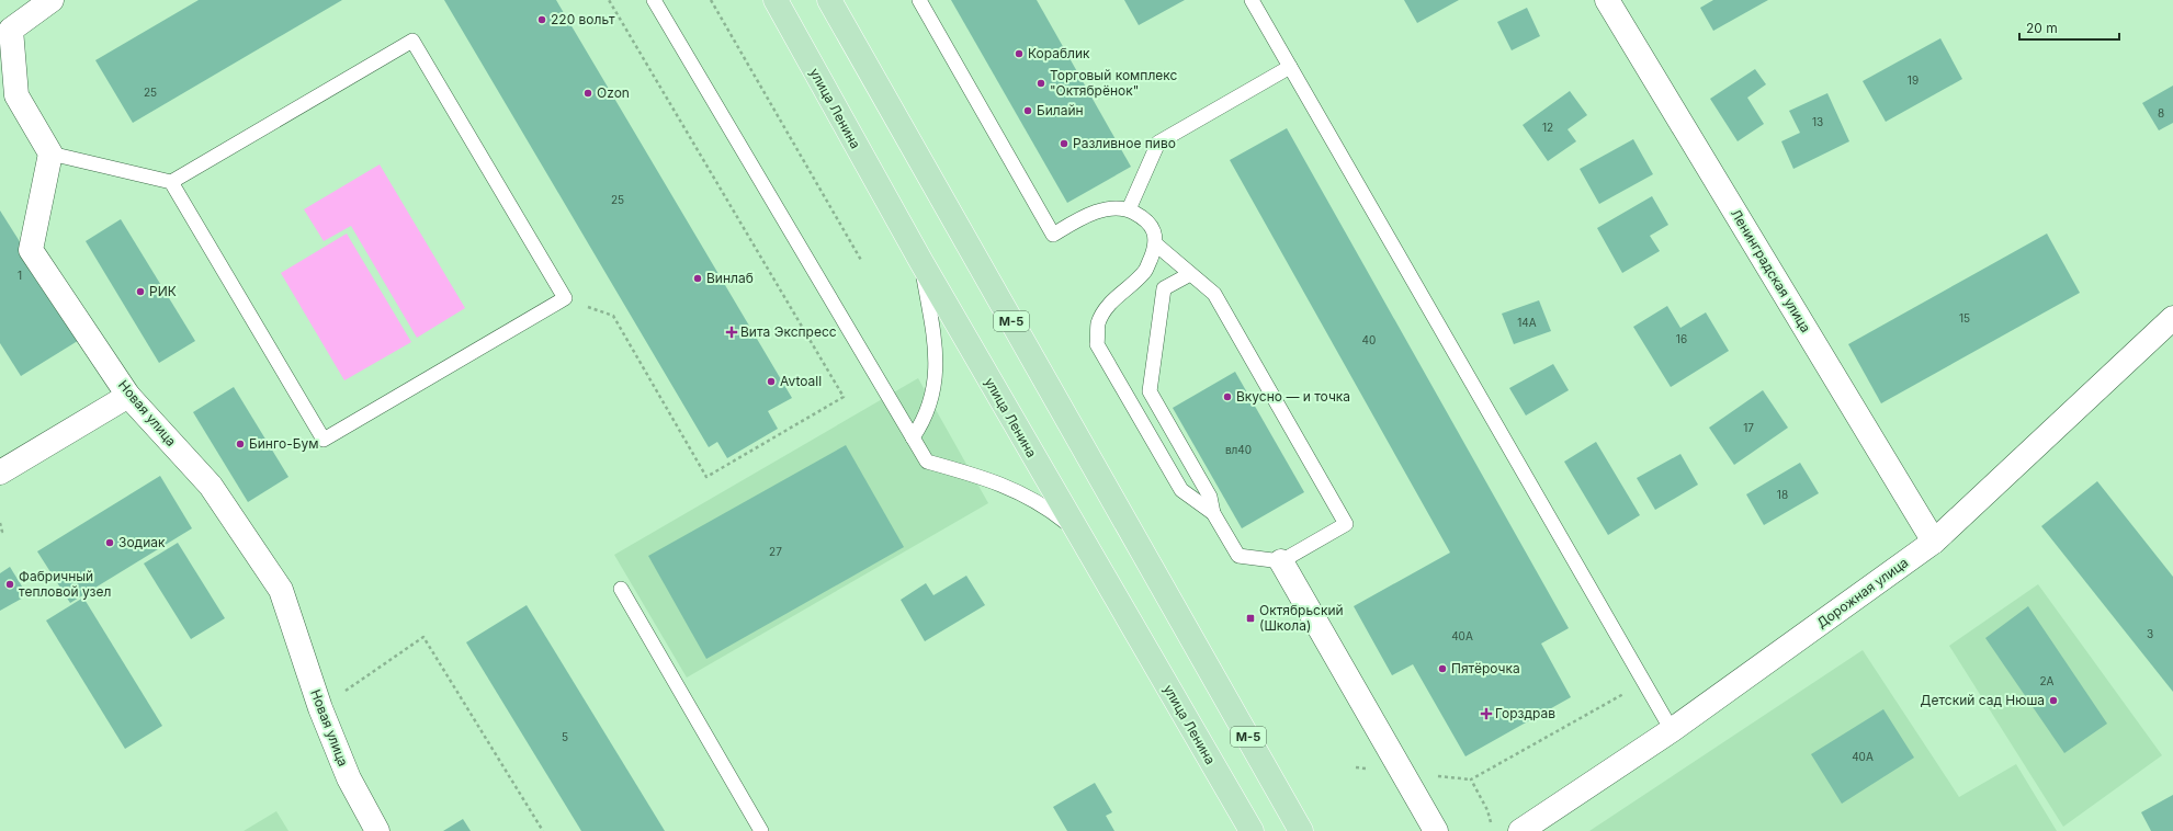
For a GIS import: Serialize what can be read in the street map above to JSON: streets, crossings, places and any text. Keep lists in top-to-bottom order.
{
  "streets": {
    "main road": ["улица Ленина", "М-5"],
    "street": ["Ленинградская улица", "Новая улица", "Дорожная улица"]
  },
  "crossings": [
    ["Ленинградская улица", "Дорожная улица"]
  ],
  "places": {
    "other": [
      "220 вольт",
      "Кораблик",
      "Торговый комплекс \"Октябрёнок\"",
      "Ozon",
      "Билайн",
      "Разливное пиво",
      "Винлаб",
      "РИК",
      "Avtoall",
      "Вкусно — и точка",
      "Бинго-Бум",
      "Зодиак",
      "Фабричный тепловой узел",
      "Пятёрочка",
      "Детский сад Нюша"
    ],
    "health": ["Вита Экспресс", "Горздрав"],
    "transit": ["Октябрьский (Школа)"]
  },
  "house_numbers": [
    "19",
    "25",
    "8",
    "13",
    "12",
    "25",
    "1",
    "15",
    "14А",
    "16",
    "40",
    "17",
    "вл40",
    "18",
    "27",
    "3",
    "40А",
    "2А",
    "5",
    "40А"
  ],
  "scale_bar": "20 m"
}
